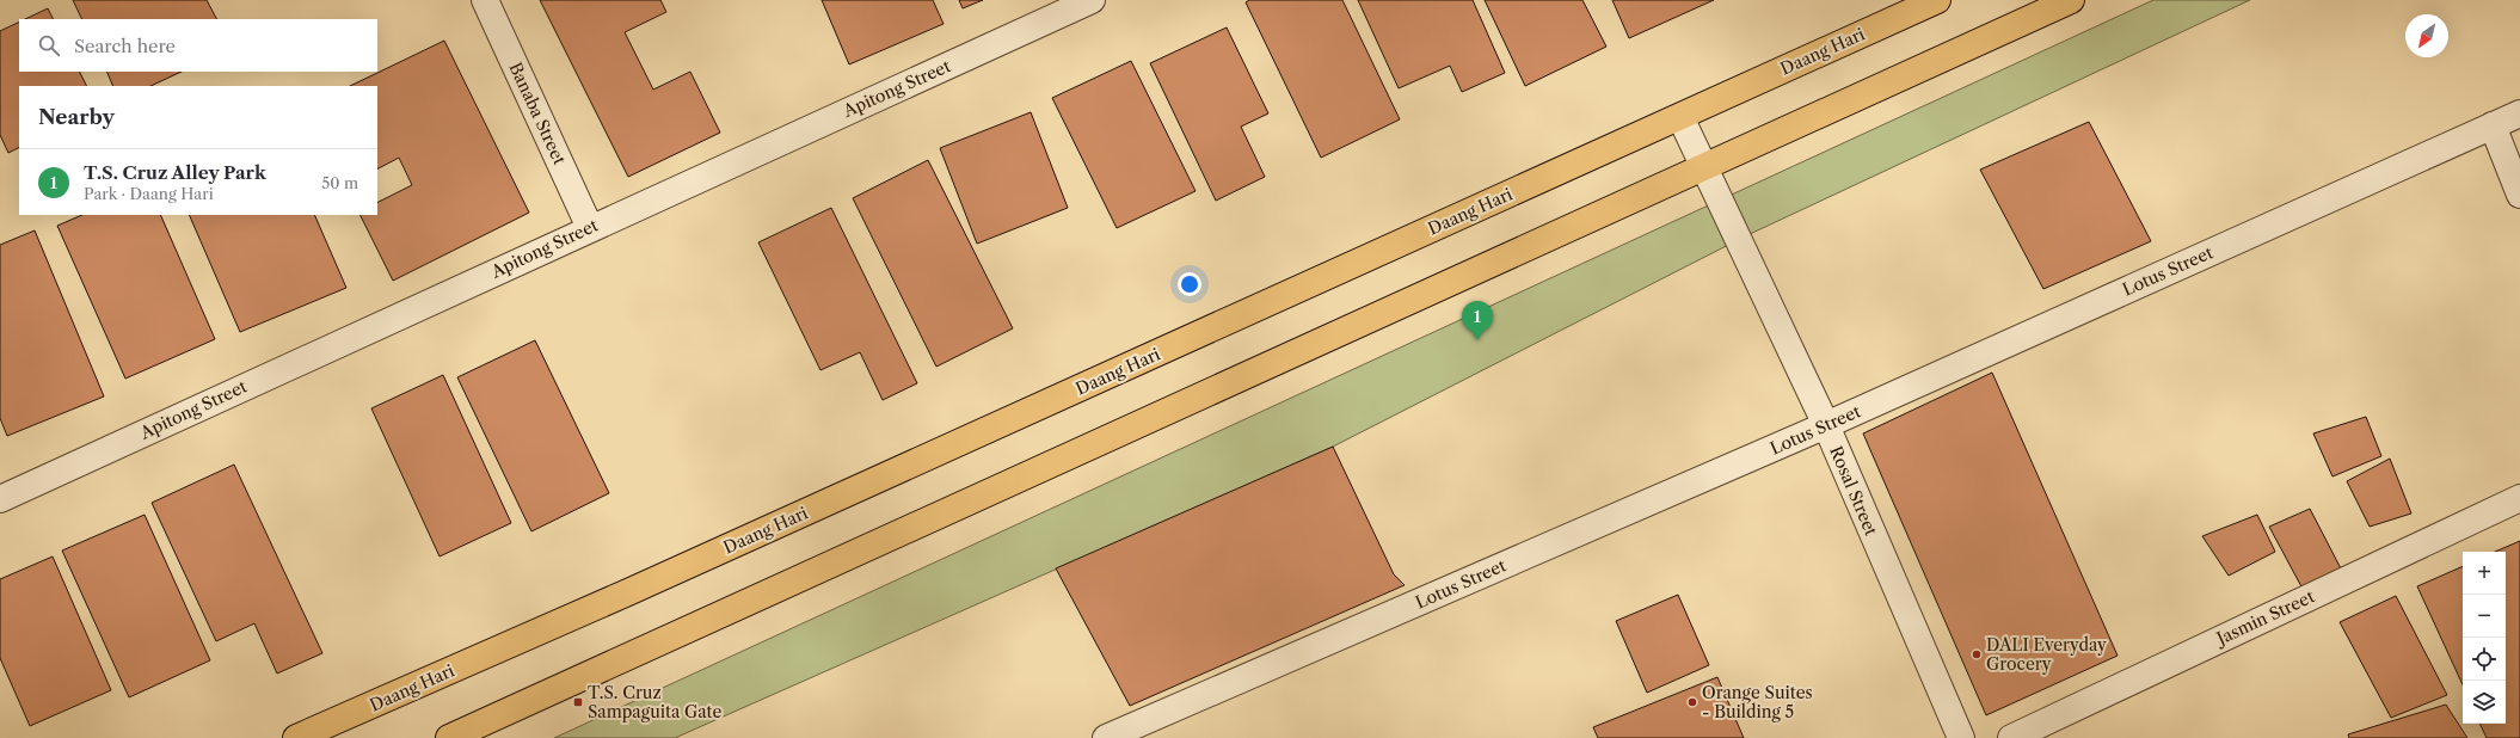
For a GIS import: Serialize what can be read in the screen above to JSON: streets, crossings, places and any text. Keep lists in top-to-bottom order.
{
  "streets": {
    "main road": ["Daang Hari"],
    "street": [
      "Apitong Street",
      "Banaba Street",
      "Lotus Street",
      "Rosal Street",
      "Jasmin Street"
    ]
  },
  "crossings": [
    ["Daang Hari", "Rosal Street"],
    ["Apitong Street", "Banaba Street"],
    ["Lotus Street", "Rosal Street"]
  ],
  "places": {
    "other": ["DALI Everyday Grocery", "Orange Suites - Building 5"],
    "transit": ["T.S. Cruz Sampaguita Gate"]
  },
  "north": "bottom left",
  "page": {
    "search": "Search here",
    "heading": "Nearby",
    "list": [
      {
        "mark": "1",
        "name": "T.S. Cruz Alley Park",
        "note": "Park · Daang Hari",
        "value": "50 m"
      }
    ],
    "pins": "1",
    "map_buttons": ["+", "−"]
  }
}
